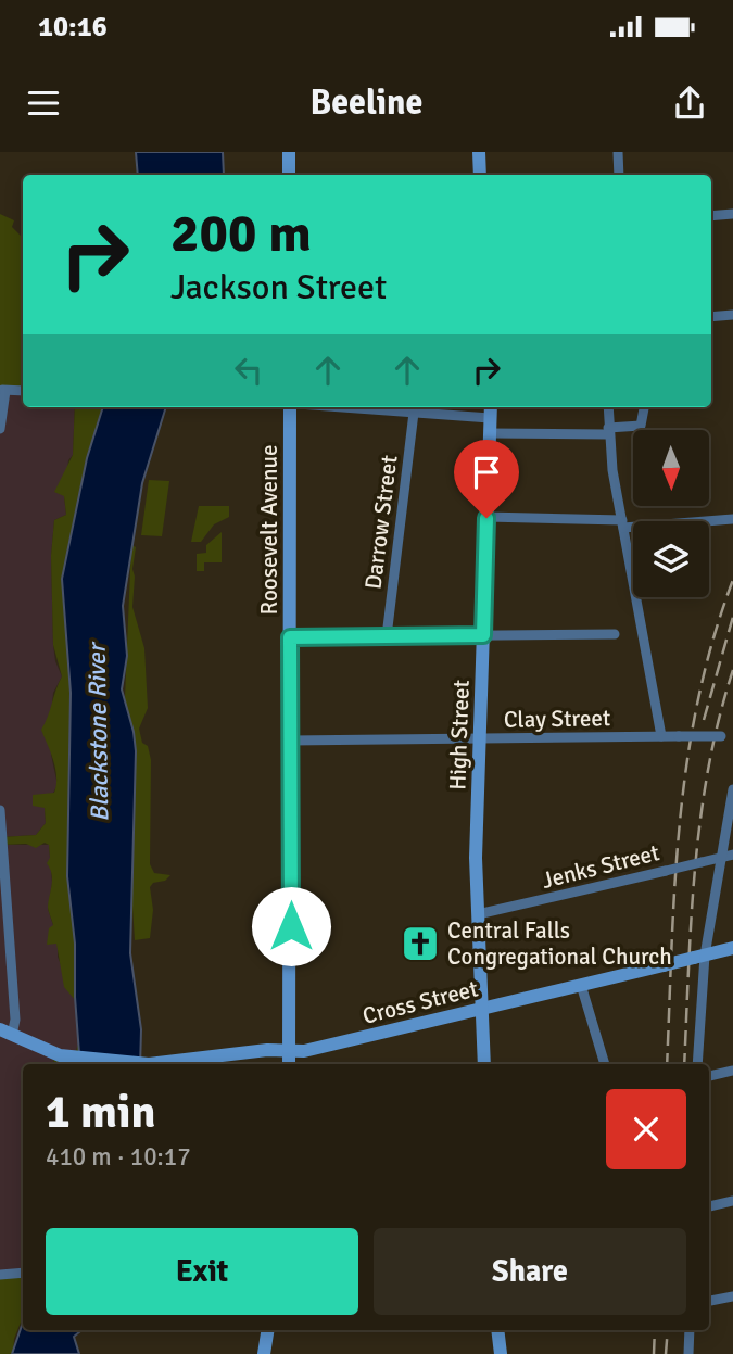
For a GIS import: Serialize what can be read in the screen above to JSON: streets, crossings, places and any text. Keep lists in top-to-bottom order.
{
  "streets": {
    "main road": ["Roosevelt Avenue", "High Street", "Cross Street"],
    "street": ["Darrow Street", "Clay Street", "Jenks Street"]
  },
  "crossings": [
    ["Roosevelt Avenue", "Clay Street"],
    ["Roosevelt Avenue", "Cross Street"],
    ["Clay Street", "High Street"],
    ["High Street", "Jenks Street"],
    ["High Street", "Cross Street"]
  ],
  "water": ["Blackstone River"],
  "places": {
    "church": ["Central Falls Congregational Church"]
  },
  "north": "bottom",
  "page": {
    "status": "10:16",
    "header": "Beeline",
    "turn": ["200 m", "Jackson Street"],
    "heading": ["1 min", "410 m · 10:17"],
    "buttons": ["Exit", "Share"]
  }
}
